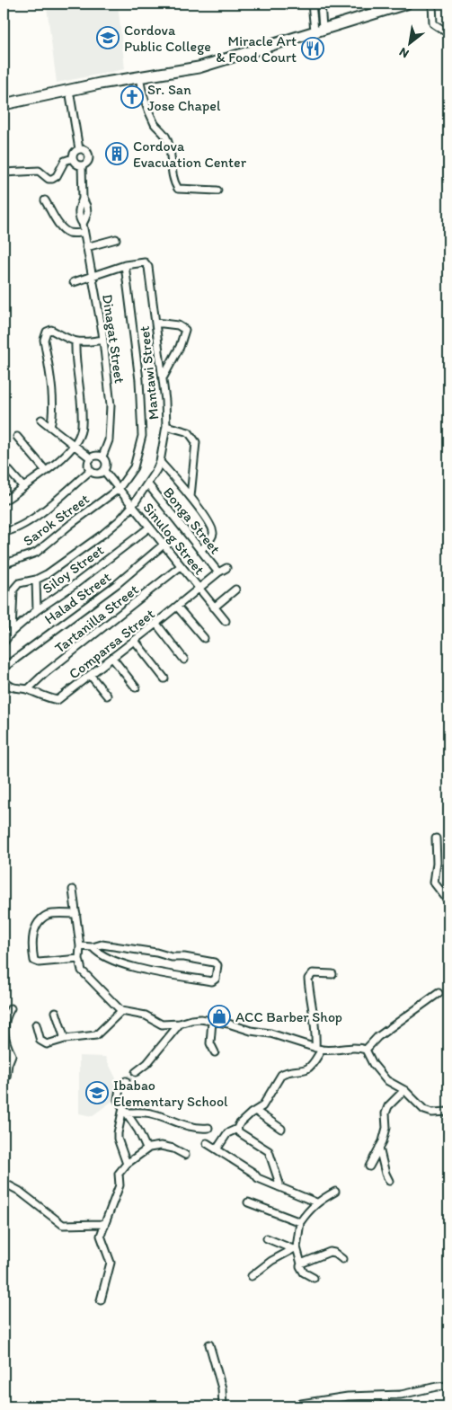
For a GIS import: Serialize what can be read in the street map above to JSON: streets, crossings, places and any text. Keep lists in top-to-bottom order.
{
  "streets": {
    "street": [
      "Dinagat Street",
      "Mantawi Street",
      "Sarok Street",
      "Bonga Street",
      "Sinulog Street",
      "Siloy Street",
      "Halad Street",
      "Tartanilla Street",
      "Comparsa Street"
    ]
  },
  "crossings": [
    ["Dinagat Street", "Mantawi Street"],
    ["Dinagat Street", "Sinulog Street"],
    ["Mantawi Street", "Sarok Street"],
    ["Mantawi Street", "Bonga Street"],
    ["Mantawi Street", "Sinulog Street"],
    ["Mantawi Street", "Siloy Street"],
    ["Sarok Street", "Sinulog Street"],
    ["Bonga Street", "Comparsa Street"],
    ["Sinulog Street", "Siloy Street"],
    ["Sinulog Street", "Halad Street"],
    ["Sinulog Street", "Tartanilla Street"],
    ["Sinulog Street", "Comparsa Street"],
    ["Tartanilla Street", "Comparsa Street"]
  ],
  "places": {
    "school or university": ["Cordova Public College", "Ibabao Elementary School"],
    "restaurant": ["Miracle Art & Food Court"],
    "church": ["Sr. San Jose Chapel"],
    "building": ["Cordova Evacuation Center"],
    "shop": ["ACC Barber Shop"]
  },
  "north": "bottom left"
}
